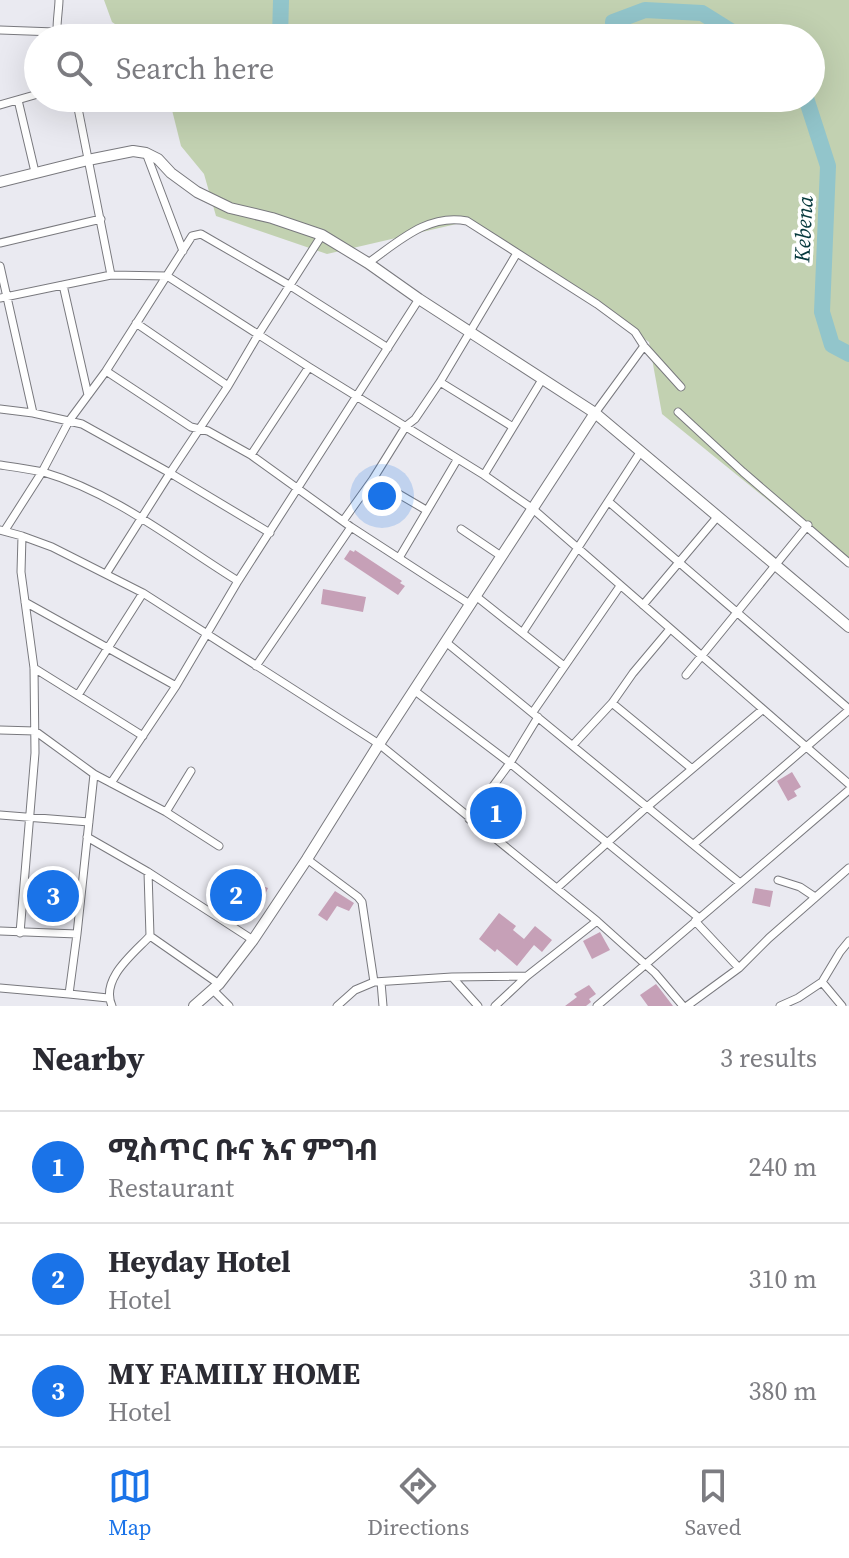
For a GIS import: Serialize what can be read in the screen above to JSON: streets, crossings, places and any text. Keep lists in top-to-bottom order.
{
  "water": ["Kebena"],
  "page": {
    "search": "Search here",
    "pins": ["1", "2", "3"],
    "heading": ["Nearby", "3 results"],
    "list": [
      {
        "mark": "1",
        "name": "ሚስጥር ቡና እና ምግብ",
        "note": "Restaurant",
        "value": "240 m"
      },
      {
        "mark": "2",
        "name": "Heyday Hotel",
        "note": "Hotel",
        "value": "310 m"
      },
      {
        "mark": "3",
        "name": "MY FAMILY HOME",
        "note": "Hotel",
        "value": "380 m"
      }
    ],
    "nav": ["Map", "Directions", "Saved"]
  }
}
